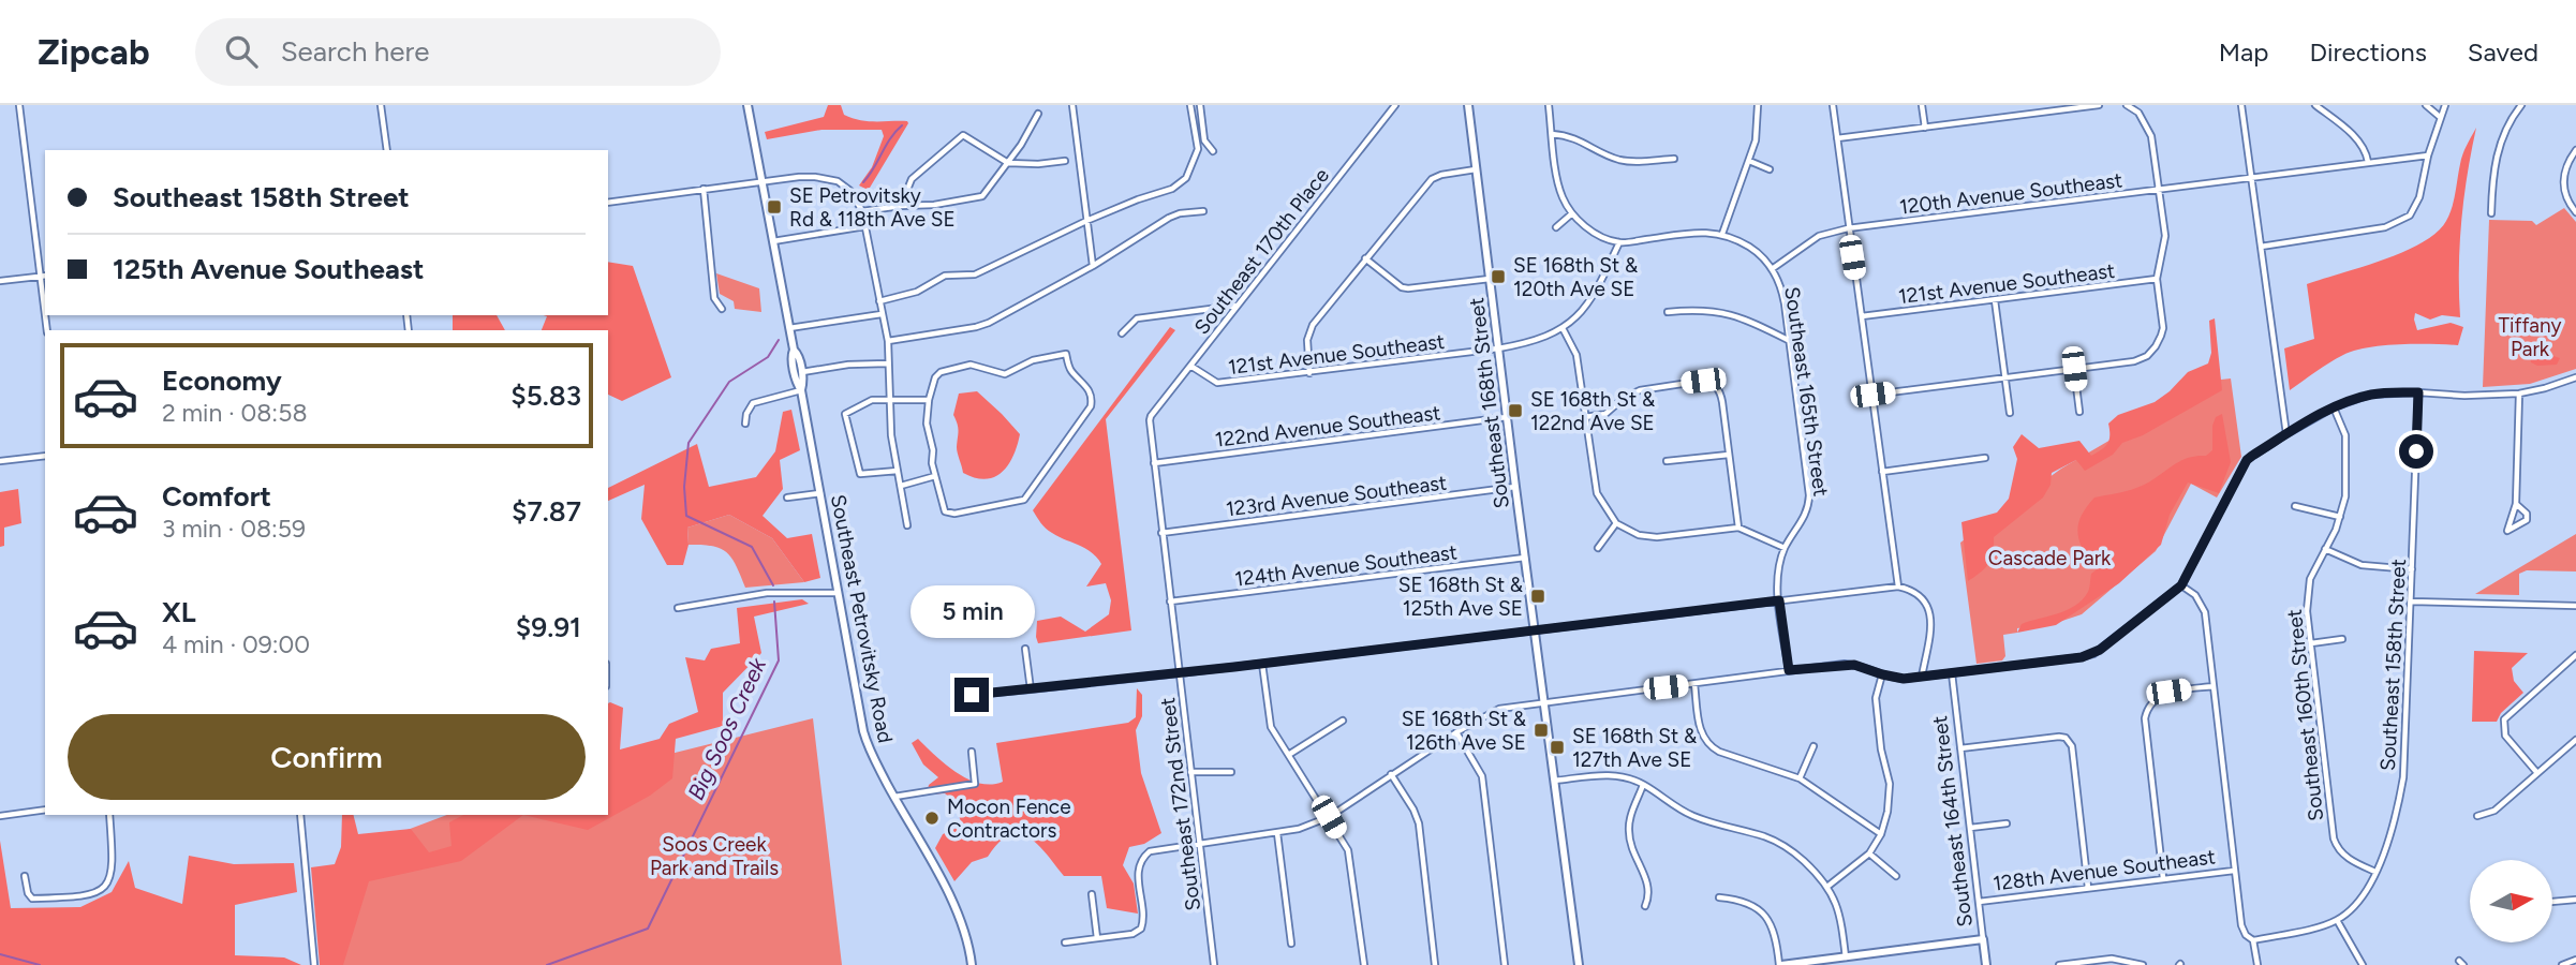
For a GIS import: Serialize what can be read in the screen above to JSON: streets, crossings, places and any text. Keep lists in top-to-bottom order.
{
  "streets": {
    "street": [
      "120th Avenue Southeast",
      "Southeast 170th Place",
      "121st Avenue Southeast",
      "Southeast 165th Street",
      "Southeast 168th Street",
      "122nd Avenue Southeast",
      "123rd Avenue Southeast",
      "124th Avenue Southeast",
      "Southeast Petrovitsky Road",
      "Southeast 158th Street",
      "Southeast 160th Street",
      "Southeast 172nd Street",
      "Southeast 164th Street",
      "128th Avenue Southeast"
    ]
  },
  "crossings": [
    ["120th Avenue Southeast", "Southeast 165th Street"],
    ["Southeast 170th Place", "121st Avenue Southeast"],
    ["Southeast 170th Place", "Southeast 172nd Street"],
    ["121st Avenue Southeast", "Southeast 168th Street"],
    ["Southeast 168th Street", "122nd Avenue Southeast"],
    ["Southeast 168th Street", "123rd Avenue Southeast"],
    ["Southeast 168th Street", "124th Avenue Southeast"],
    ["122nd Avenue Southeast", "Southeast 172nd Street"],
    ["123rd Avenue Southeast", "Southeast 172nd Street"],
    ["124th Avenue Southeast", "Southeast 172nd Street"],
    ["Southeast 158th Street", "Southeast 160th Street"],
    ["Southeast 164th Street", "128th Avenue Southeast"]
  ],
  "water": ["Big Soos Creek"],
  "parks": ["Tiffany Park", "Cascade Park", "Soos Creek Park and Trails"],
  "places": {
    "transit": [
      "SE Petrovitsky Rd & 118th Ave SE",
      "SE 168th St & 120th Ave SE",
      "SE 168th St & 122nd Ave SE",
      "SE 168th St & 125th Ave SE",
      "SE 168th St & 126th Ave SE",
      "SE 168th St & 127th Ave SE"
    ],
    "other": ["Mocon Fence Contractors"]
  },
  "north": "right",
  "page": {
    "header": "Zipcab",
    "search": "Search here",
    "nav": ["Map", "Directions", "Saved"],
    "banner": ["Southeast 158th Street", "125th Avenue Southeast"],
    "list": [
      {
        "name": "Economy",
        "note": "2 min · 08:58",
        "value": "$5.83"
      },
      {
        "name": "Comfort",
        "note": "3 min · 08:59",
        "value": "$7.87"
      },
      {
        "name": "XL",
        "note": "4 min · 09:00",
        "value": "$9.91"
      }
    ],
    "bubble": "5 min",
    "buttons": "Confirm"
  }
}
